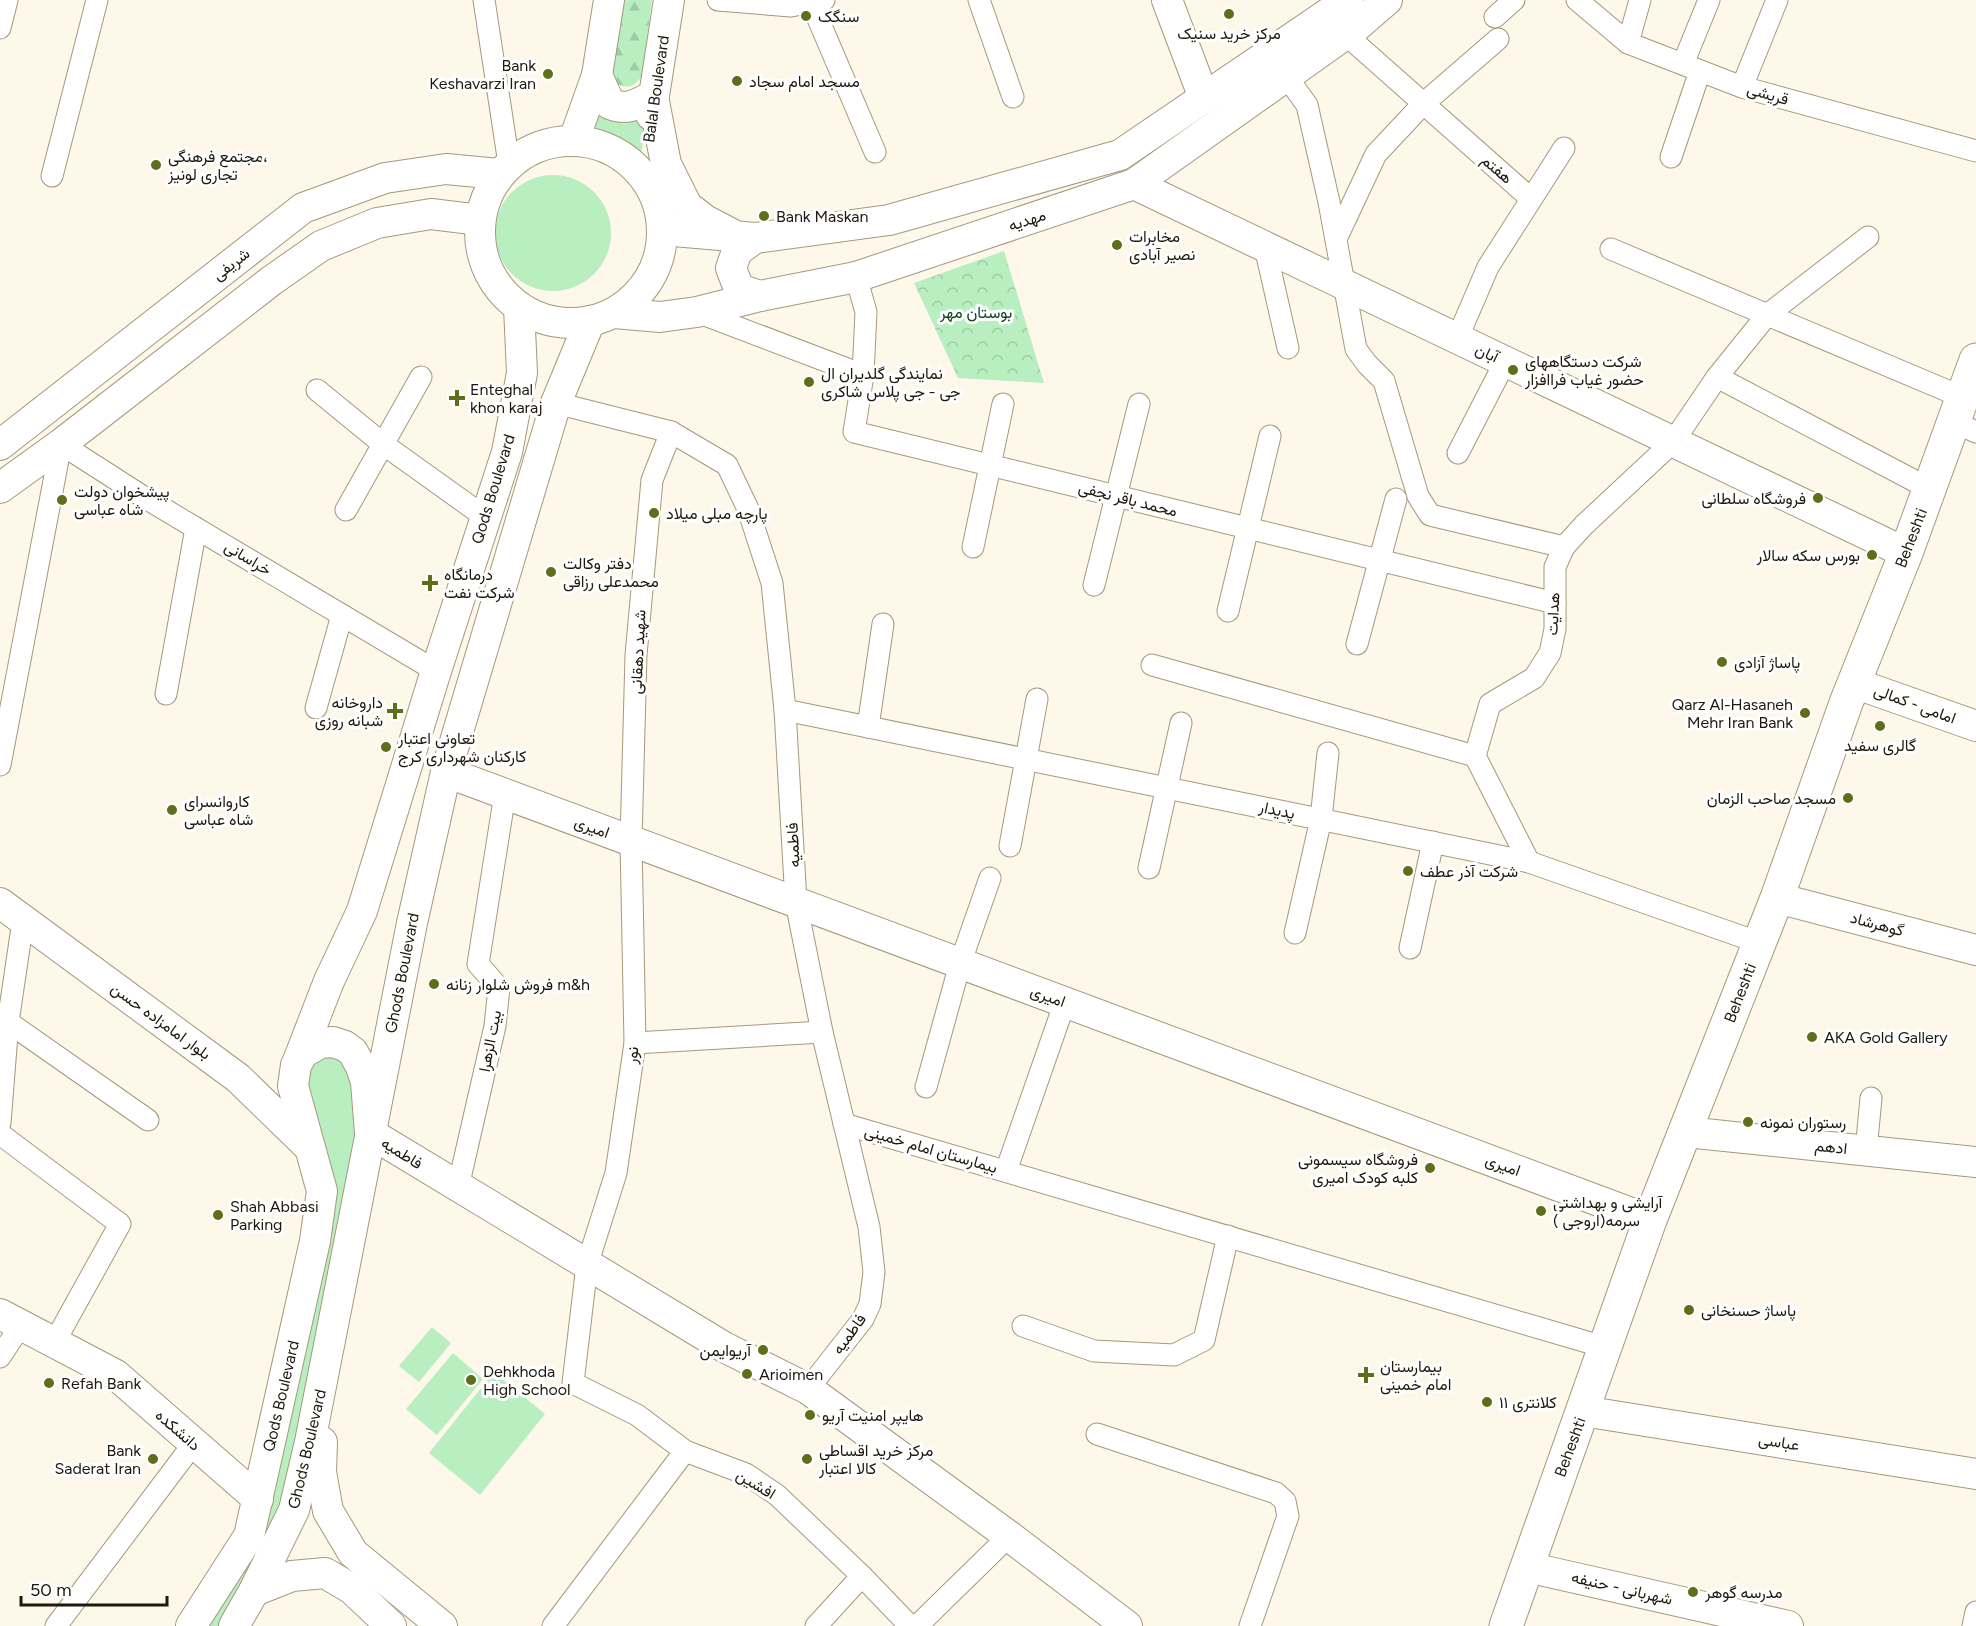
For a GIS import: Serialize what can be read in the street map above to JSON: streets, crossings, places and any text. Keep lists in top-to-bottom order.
{
  "streets": {
    "main road": [
      "Balal Boulevard",
      "مهدیه",
      "شریفی",
      "آبان",
      "Qods Boulevard",
      "Beheshti",
      "امامی - کمالی",
      "امیری",
      "فاطمیه",
      "گوهرشاد",
      "Ghods Boulevard",
      "بلوار امامزاده حسن",
      "ادهم",
      "دانشکده",
      "عباسی",
      "شهربانی - حنیفه"
    ],
    "street": [
      "قریشی",
      "هفتم",
      "محمد باقر نجفی",
      "خراسانی",
      "هدایت",
      "شهید دهقانی",
      "پدیدار",
      "بیت الزهرا",
      "نور",
      "بیمارستان امام خمینی",
      "افشین"
    ]
  },
  "crossings": [
    ["Balal Boulevard", "مهدیه"],
    ["Balal Boulevard", "شریفی"],
    ["Balal Boulevard", "Qods Boulevard"],
    ["Balal Boulevard", "Ghods Boulevard"],
    ["هفتم", "مهدیه"],
    ["مهدیه", "شریفی"],
    ["مهدیه", "آبان"],
    ["مهدیه", "Qods Boulevard"],
    ["مهدیه", "محمد باقر نجفی"],
    ["مهدیه", "Ghods Boulevard"],
    ["شریفی", "Qods Boulevard"],
    ["شریفی", "Ghods Boulevard"],
    ["آبان", "Beheshti"],
    ["آبان", "هدایت"],
    ["Qods Boulevard", "خراسانی"],
    ["Qods Boulevard", "Ghods Boulevard"],
    ["Qods Boulevard", "بلوار امامزاده حسن"],
    ["Qods Boulevard", "دانشکده"],
    ["محمد باقر نجفی", "هدایت"],
    ["Beheshti", "امامی - کمالی"],
    ["Beheshti", "پدیدار"],
    ["Beheshti", "امیری"],
    ["Beheshti", "گوهرشاد"],
    ["Beheshti", "ادهم"],
    ["Beheshti", "بیمارستان امام خمینی"],
    ["Beheshti", "عباسی"],
    ["Beheshti", "شهربانی - حنیفه"],
    ["شهید دهقانی", "امیری"],
    ["شهید دهقانی", "فاطمیه"],
    ["شهید دهقانی", "نور"],
    ["پدیدار", "فاطمیه"],
    ["امیری", "فاطمیه"],
    ["امیری", "Ghods Boulevard"],
    ["امیری", "بیت الزهرا"],
    ["امیری", "نور"],
    ["فاطمیه", "Ghods Boulevard"],
    ["فاطمیه", "بیت الزهرا"],
    ["فاطمیه", "نور"],
    ["فاطمیه", "بیمارستان امام خمینی"],
    ["نور", "افشین"]
  ],
  "parks": ["بوستان مهر"],
  "places": {
    "other": [
      "مرکز خرید سنیک",
      "سنگک",
      "Bank Keshavarzi Iran",
      "مسجد امام سجاد",
      "مجتمع فرهنگی، تجاری لونیز",
      "Bank Maskan",
      "مخابرات نصیر آبادی",
      "شرکت دستگاههای حضور غیاب فراافزار",
      "نمایندگی گلدیران ال جی - جی پلاس شاکری",
      "فروشگاه سلطانی",
      "پیشخوان دولت شاه عباسی",
      "پارچه مبلی میلاد",
      "بورس سکه سالار",
      "دفتر وکالت محمدعلی رزاقی",
      "پاساژ آزادی",
      "Qarz Al-Hasaneh Mehr Iran Bank",
      "گالری سفید",
      "تعاونی اعتبار کارکنان شهرداری کرج",
      "مسجد صاحب الزمان",
      "کاروانسرای شاه عباسی",
      "شرکت آذر عطف",
      "فروش شلوار زنانه m&h",
      "AKA Gold Gallery",
      "رستوران نمونه",
      "فروشگاه سیسمونی کلبه کودک امیری",
      "آرایشی و بهداشتی سرمه(اروجی )",
      "Shah Abbasi Parking",
      "پاساژ حسنخانی",
      "آریوایمن",
      "Arioimen",
      "Dehkhoda High School",
      "Refah Bank",
      "کلانتری ۱۱",
      "هایپر امنیت آریو",
      "Bank Saderat Iran",
      "مرکز خرید اقساطی کالا اعتبار",
      "مدرسه گوهر"
    ],
    "health": [
      "Enteghal khon karaj",
      "درمانگاه شرکت نفت",
      "داروخانه شبانه روزی",
      "بیمارستان امام خمینی"
    ]
  },
  "scale_bar": "50 m"
}
